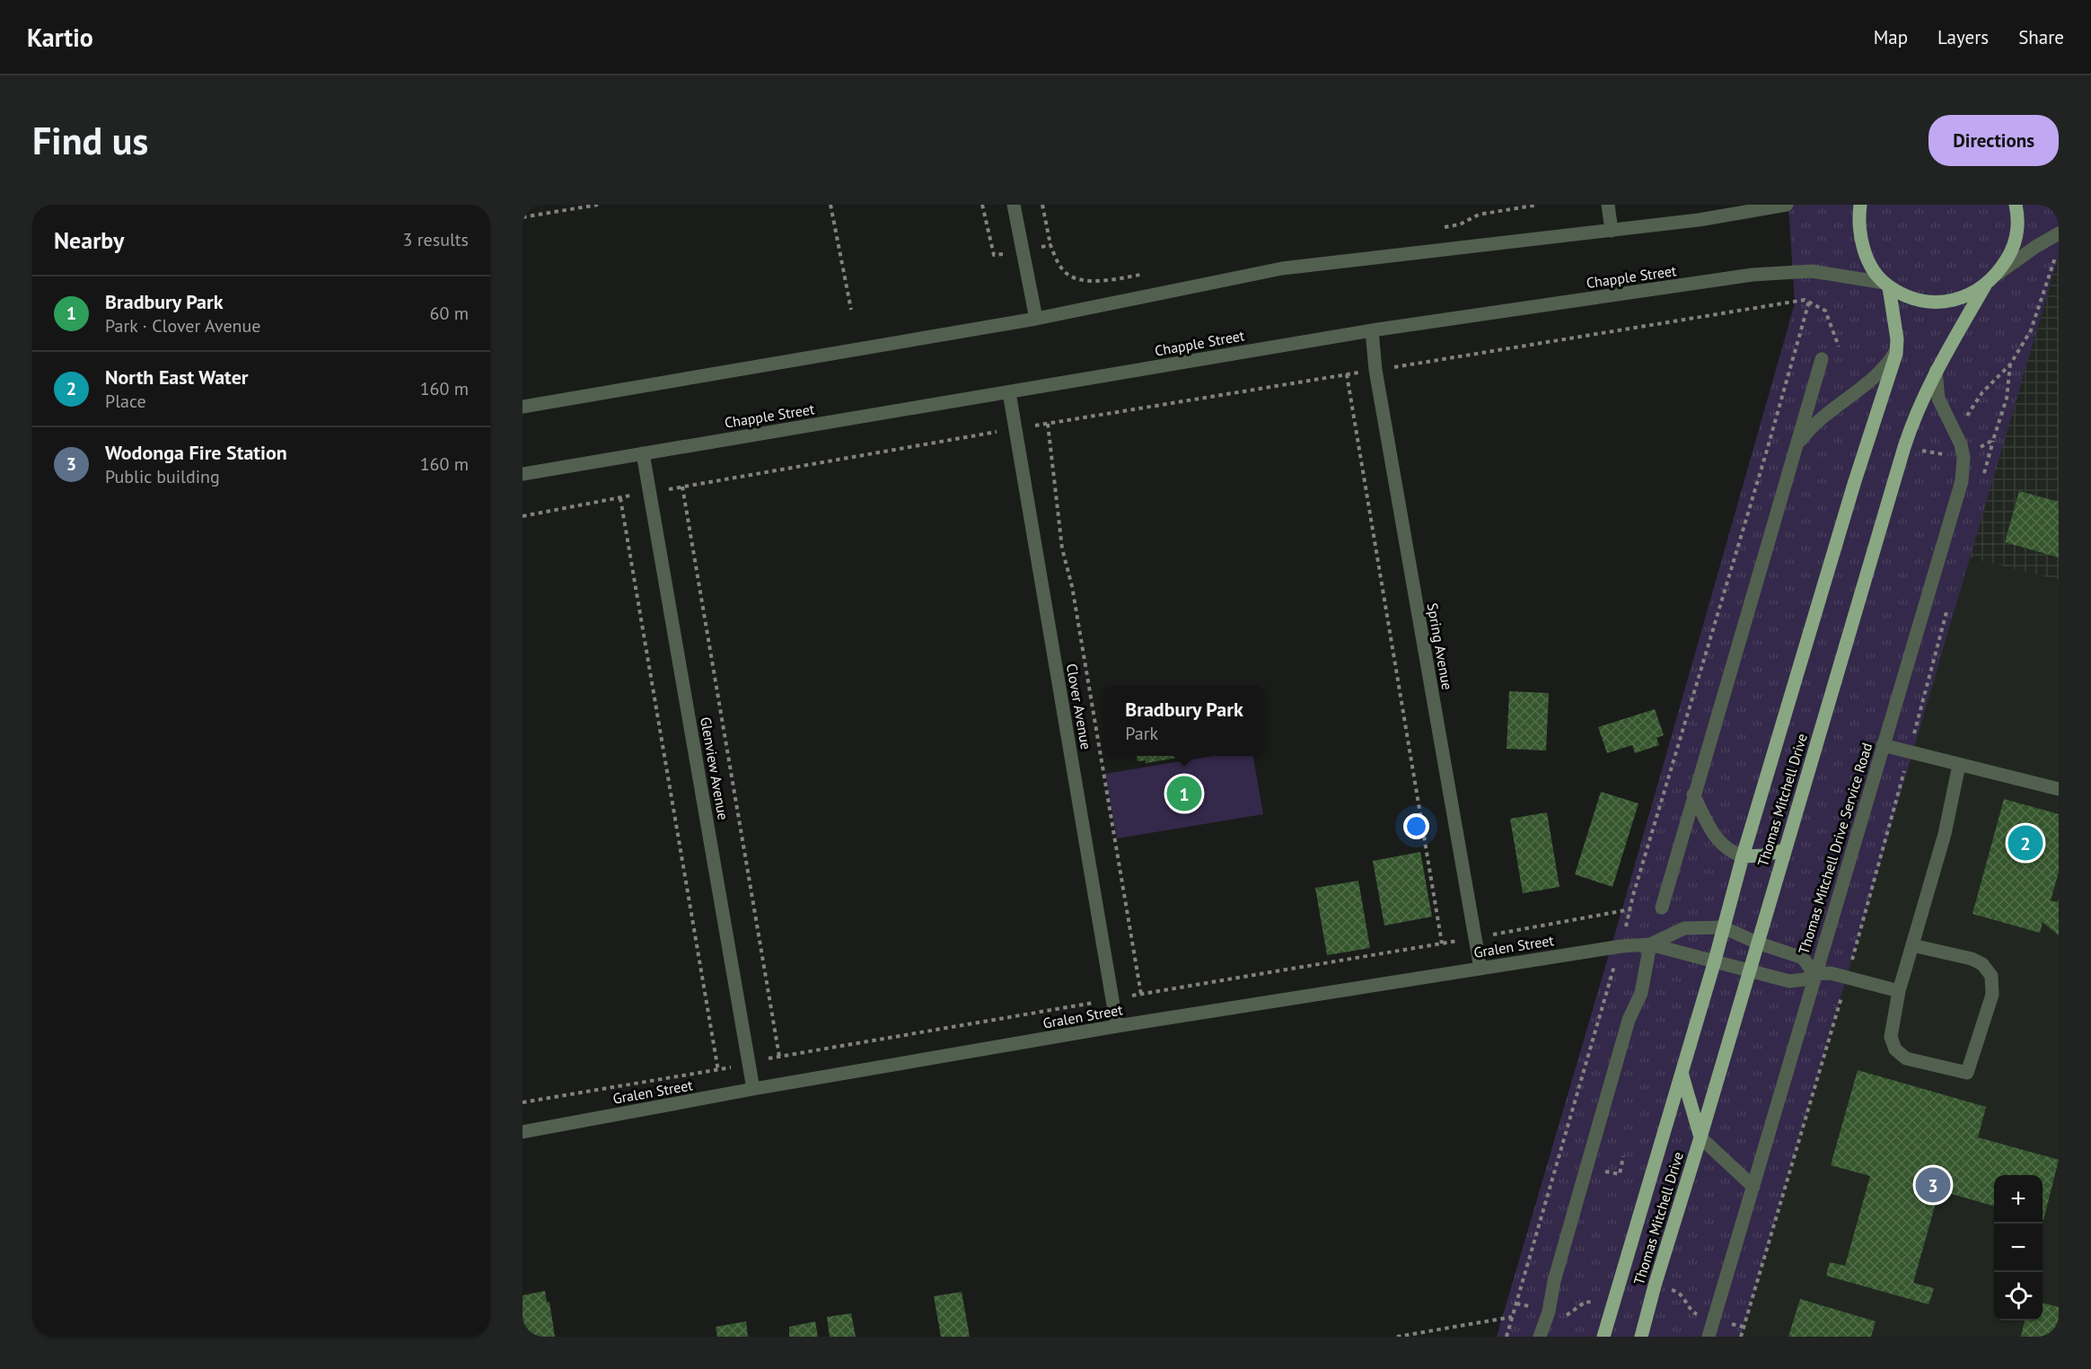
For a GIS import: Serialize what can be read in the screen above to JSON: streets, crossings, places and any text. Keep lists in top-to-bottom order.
{
  "streets": {
    "main road": ["Thomas Mitchell Drive"],
    "street": [
      "Chapple Street",
      "Spring Avenue",
      "Clover Avenue",
      "Glenview Avenue",
      "Thomas Mitchell Drive Service Road",
      "Gralen Street"
    ]
  },
  "crossings": [
    ["Chapple Street", "Spring Avenue"],
    ["Chapple Street", "Clover Avenue"],
    ["Chapple Street", "Glenview Avenue"],
    ["Chapple Street", "Thomas Mitchell Drive"],
    ["Spring Avenue", "Gralen Street"],
    ["Clover Avenue", "Gralen Street"],
    ["Glenview Avenue", "Gralen Street"],
    ["Thomas Mitchell Drive", "Thomas Mitchell Drive Service Road"],
    ["Thomas Mitchell Drive", "Gralen Street"],
    ["Thomas Mitchell Drive Service Road", "Gralen Street"]
  ],
  "page": {
    "header": "Kartio",
    "nav": ["Map", "Layers", "Share"],
    "buttons": "Directions",
    "title": "Find us",
    "heading": ["Nearby", "3 results"],
    "list": [
      {
        "mark": "1",
        "name": "Bradbury Park",
        "note": "Park · Clover Avenue",
        "value": "60 m"
      },
      {
        "mark": "2",
        "name": "North East Water",
        "note": "Place",
        "value": "160 m"
      },
      {
        "mark": "3",
        "name": "Wodonga Fire Station",
        "note": "Public building",
        "value": "160 m"
      }
    ],
    "popup": ["Bradbury Park", "Park"],
    "pins": ["1", "2", "3"],
    "map_buttons": ["+", "−"]
  }
}
